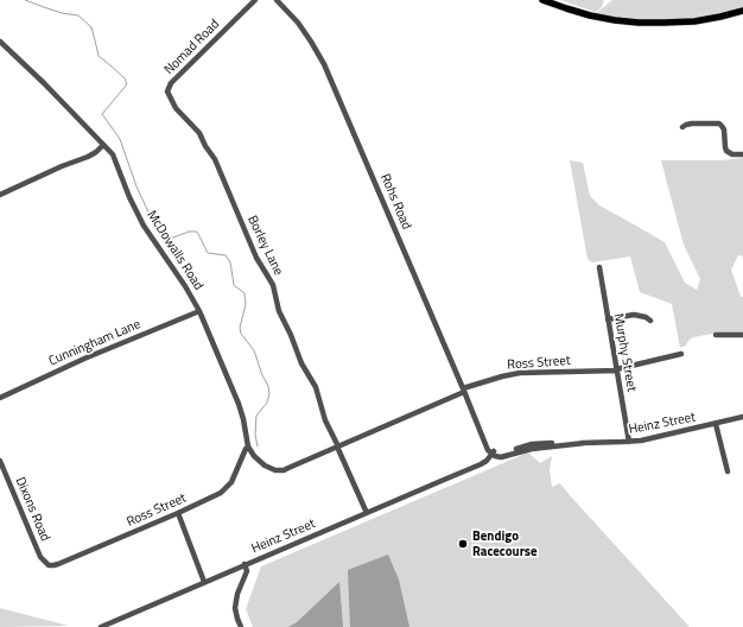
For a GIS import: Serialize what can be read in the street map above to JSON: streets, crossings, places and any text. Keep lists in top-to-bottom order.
{
  "streets": {
    "street": [
      "Nomad Road",
      "Rohs Road",
      "Borley Lane",
      "McDowalls Road",
      "Cunningham Lane",
      "Murphy Street",
      "Ross Street",
      "Heinz Street",
      "Dixons Road"
    ]
  },
  "crossings": [
    ["Nomad Road", "Borley Lane"],
    ["Rohs Road", "Ross Street"],
    ["Rohs Road", "Heinz Street"],
    ["Borley Lane", "Ross Street"],
    ["Borley Lane", "Heinz Street"],
    ["McDowalls Road", "Cunningham Lane"],
    ["McDowalls Road", "Ross Street"],
    ["Murphy Street", "Ross Street"],
    ["Murphy Street", "Heinz Street"],
    ["Ross Street", "Dixons Road"]
  ],
  "places": ["Bendigo Racecourse"]
}
